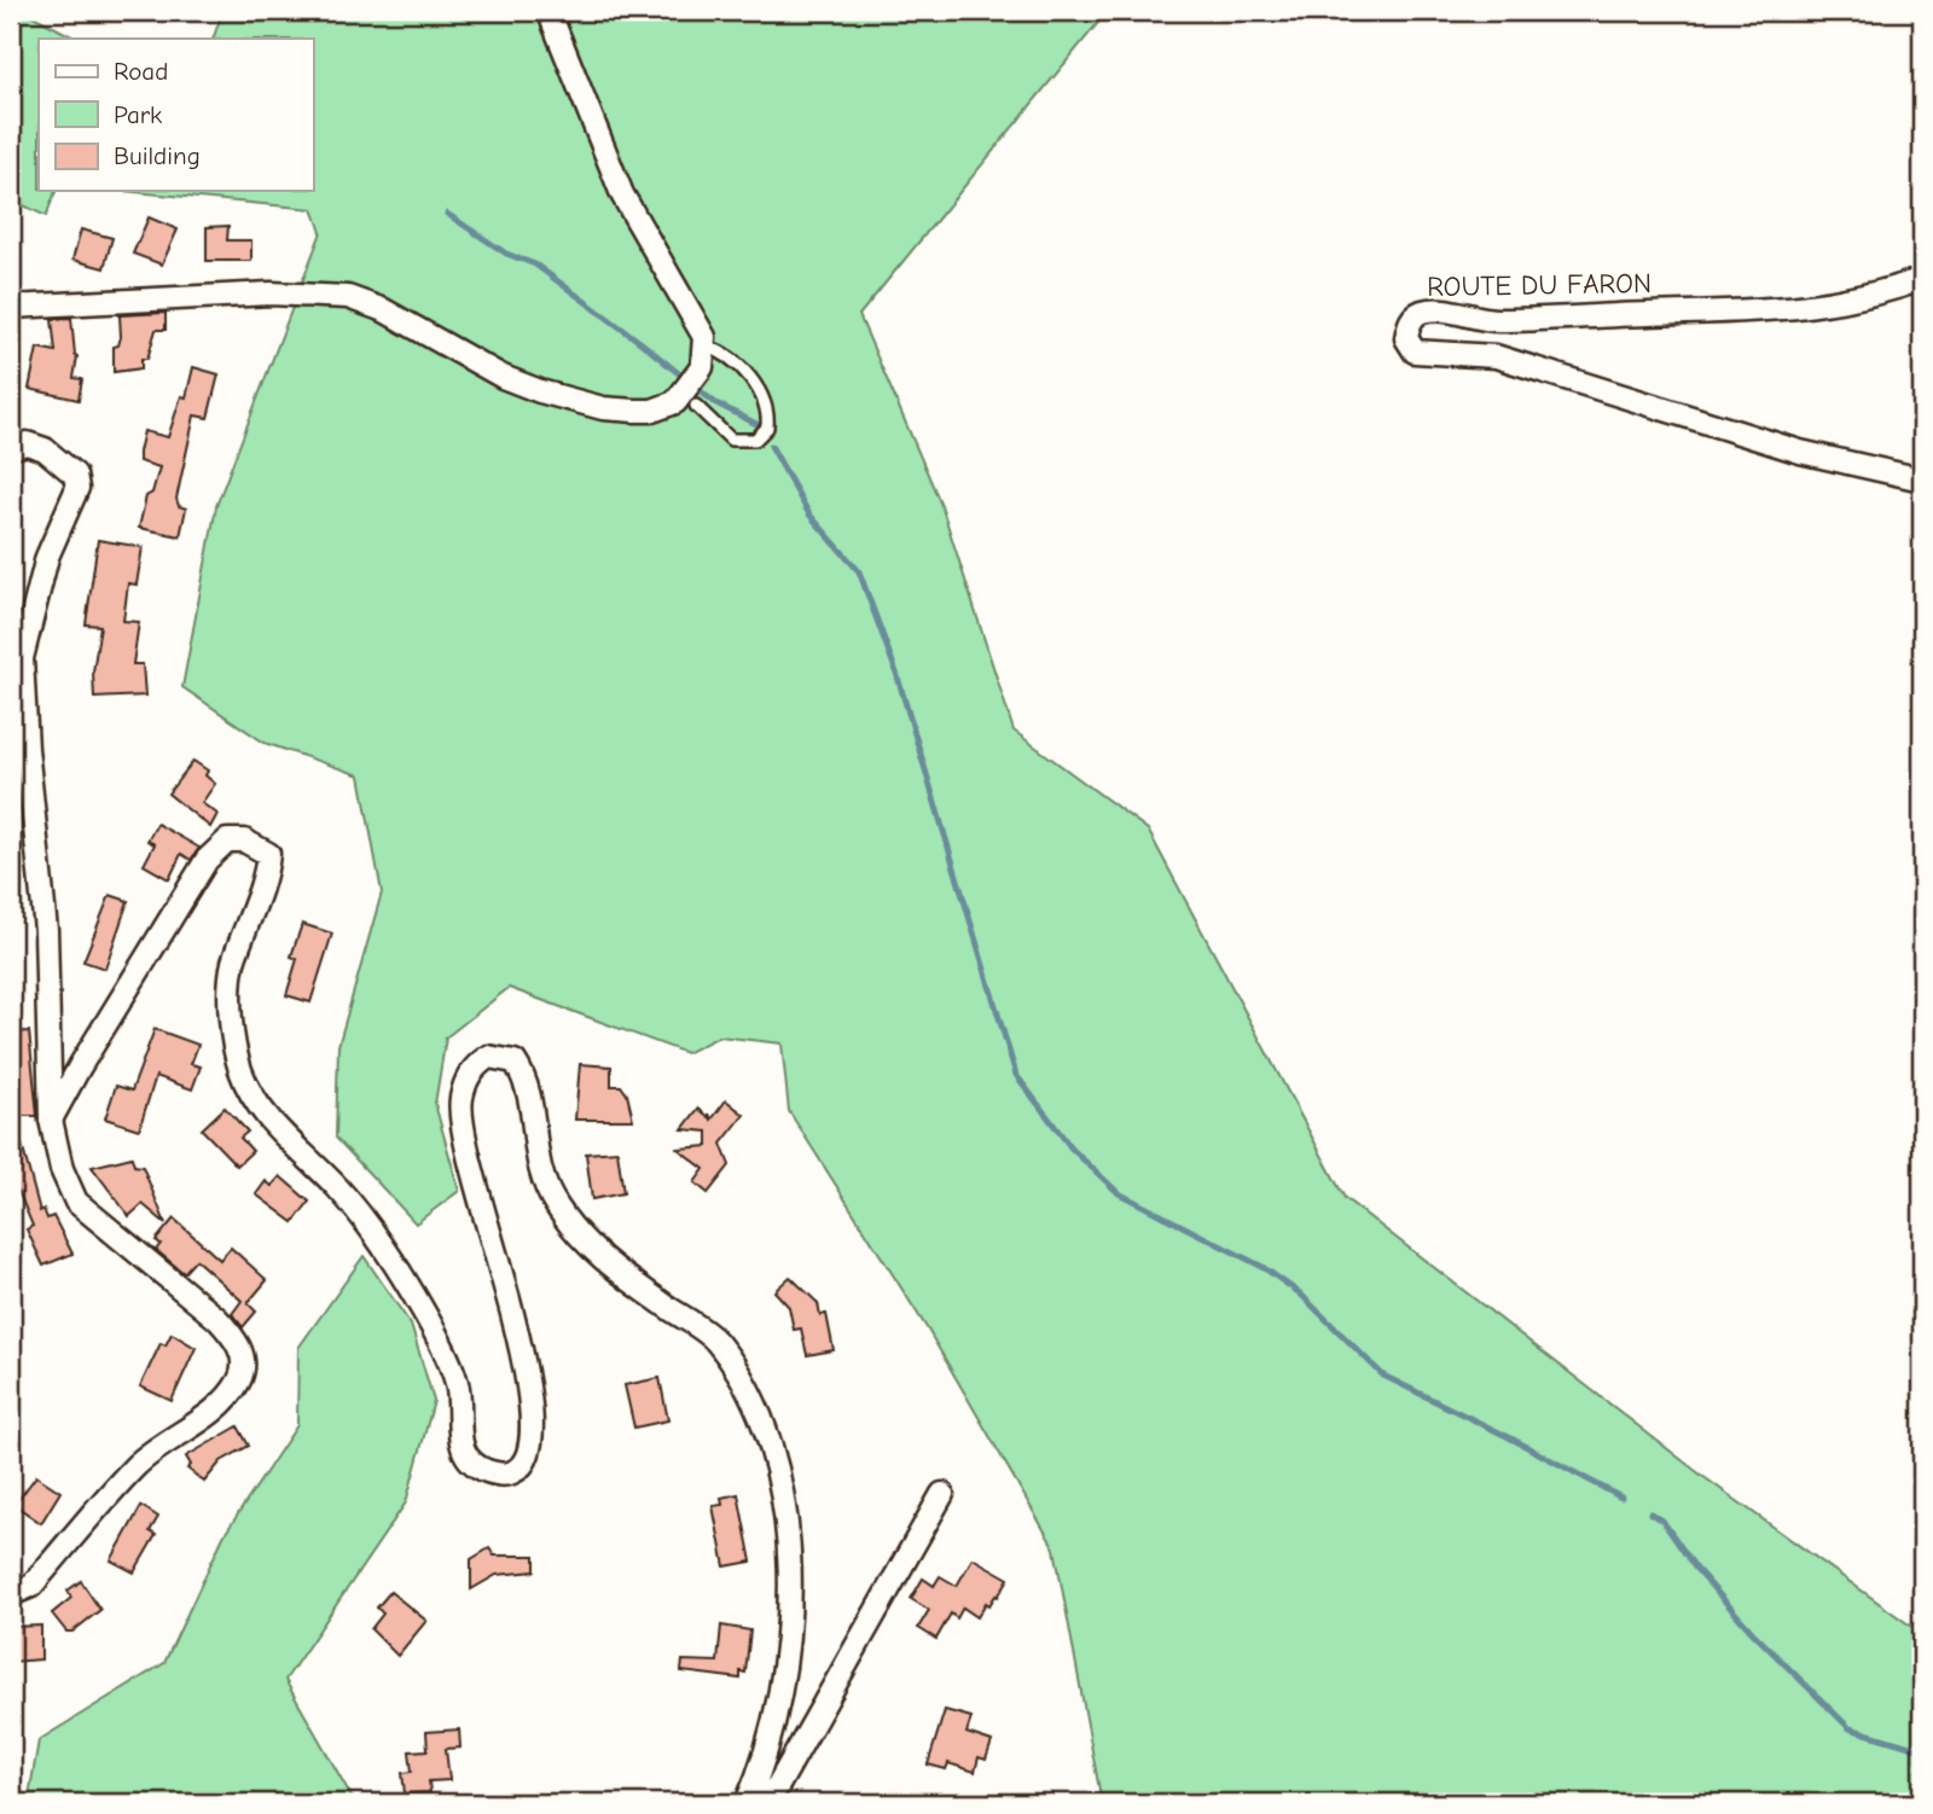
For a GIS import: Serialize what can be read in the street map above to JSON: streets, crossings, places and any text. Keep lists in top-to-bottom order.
{
  "streets": {
    "street": ["ROUTE DU FARON"]
  },
  "legend": ["Road", "Park", "Building"]
}
